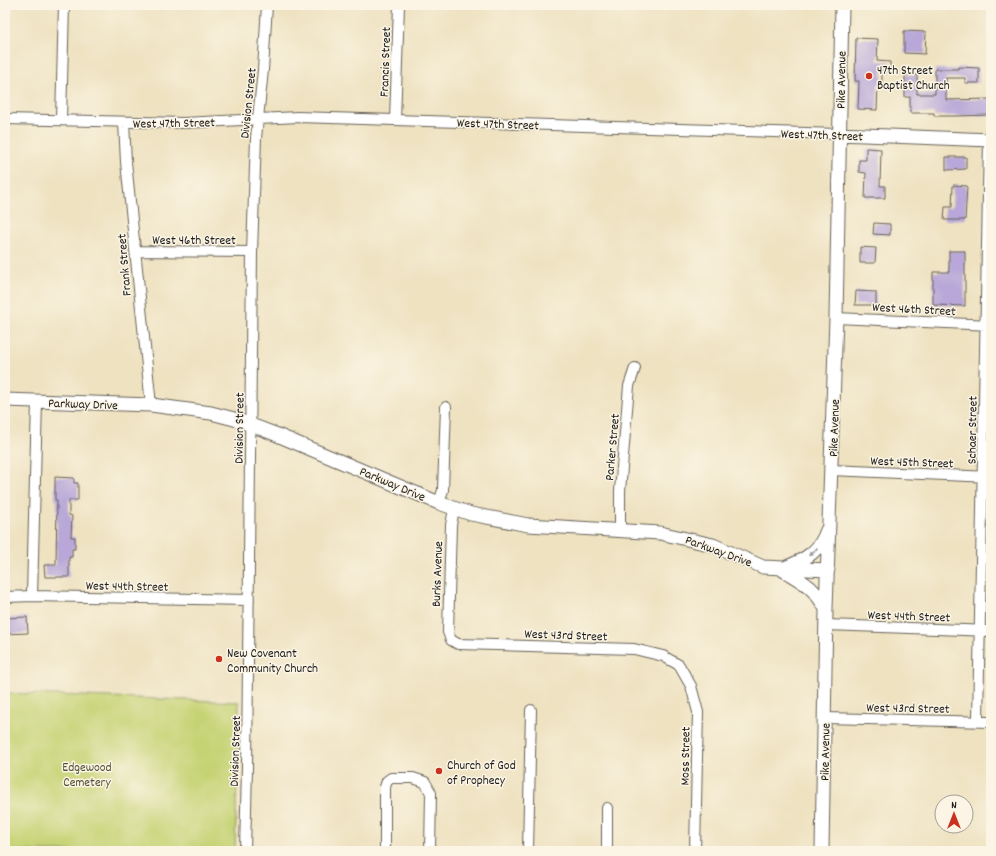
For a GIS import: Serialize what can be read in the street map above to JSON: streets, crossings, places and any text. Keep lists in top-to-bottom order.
{
  "streets": {
    "street": [
      "Francis Street",
      "Pike Avenue",
      "Division Street",
      "West 47th Street",
      "West 46th Street",
      "Frank Street",
      "Parkway Drive",
      "Schaer Street",
      "Parker Street",
      "West 45th Street",
      "Burks Avenue",
      "West 44th Street",
      "West 43rd Street",
      "Moss Street"
    ]
  },
  "crossings": [
    ["Francis Street", "West 47th Street"],
    ["Pike Avenue", "West 47th Street"],
    ["Pike Avenue", "West 46th Street"],
    ["Pike Avenue", "Parkway Drive"],
    ["Pike Avenue", "West 45th Street"],
    ["Pike Avenue", "West 44th Street"],
    ["Pike Avenue", "West 43rd Street"],
    ["Division Street", "West 47th Street"],
    ["Division Street", "West 46th Street"],
    ["Division Street", "Parkway Drive"],
    ["Division Street", "West 44th Street"],
    ["West 47th Street", "Frank Street"],
    ["West 47th Street", "Schaer Street"],
    ["West 46th Street", "Frank Street"],
    ["West 46th Street", "Schaer Street"],
    ["Frank Street", "Parkway Drive"],
    ["Parkway Drive", "Parker Street"],
    ["Parkway Drive", "Burks Avenue"],
    ["Schaer Street", "West 45th Street"],
    ["Schaer Street", "West 44th Street"],
    ["Schaer Street", "West 43rd Street"],
    ["Burks Avenue", "West 43rd Street"],
    ["West 43rd Street", "Moss Street"]
  ],
  "parks": ["Edgewood Cemetery"],
  "places": ["47th Street Baptist Church", "New Covenant Community Church", "Church of God of Prophecy"],
  "north": "top"
}
